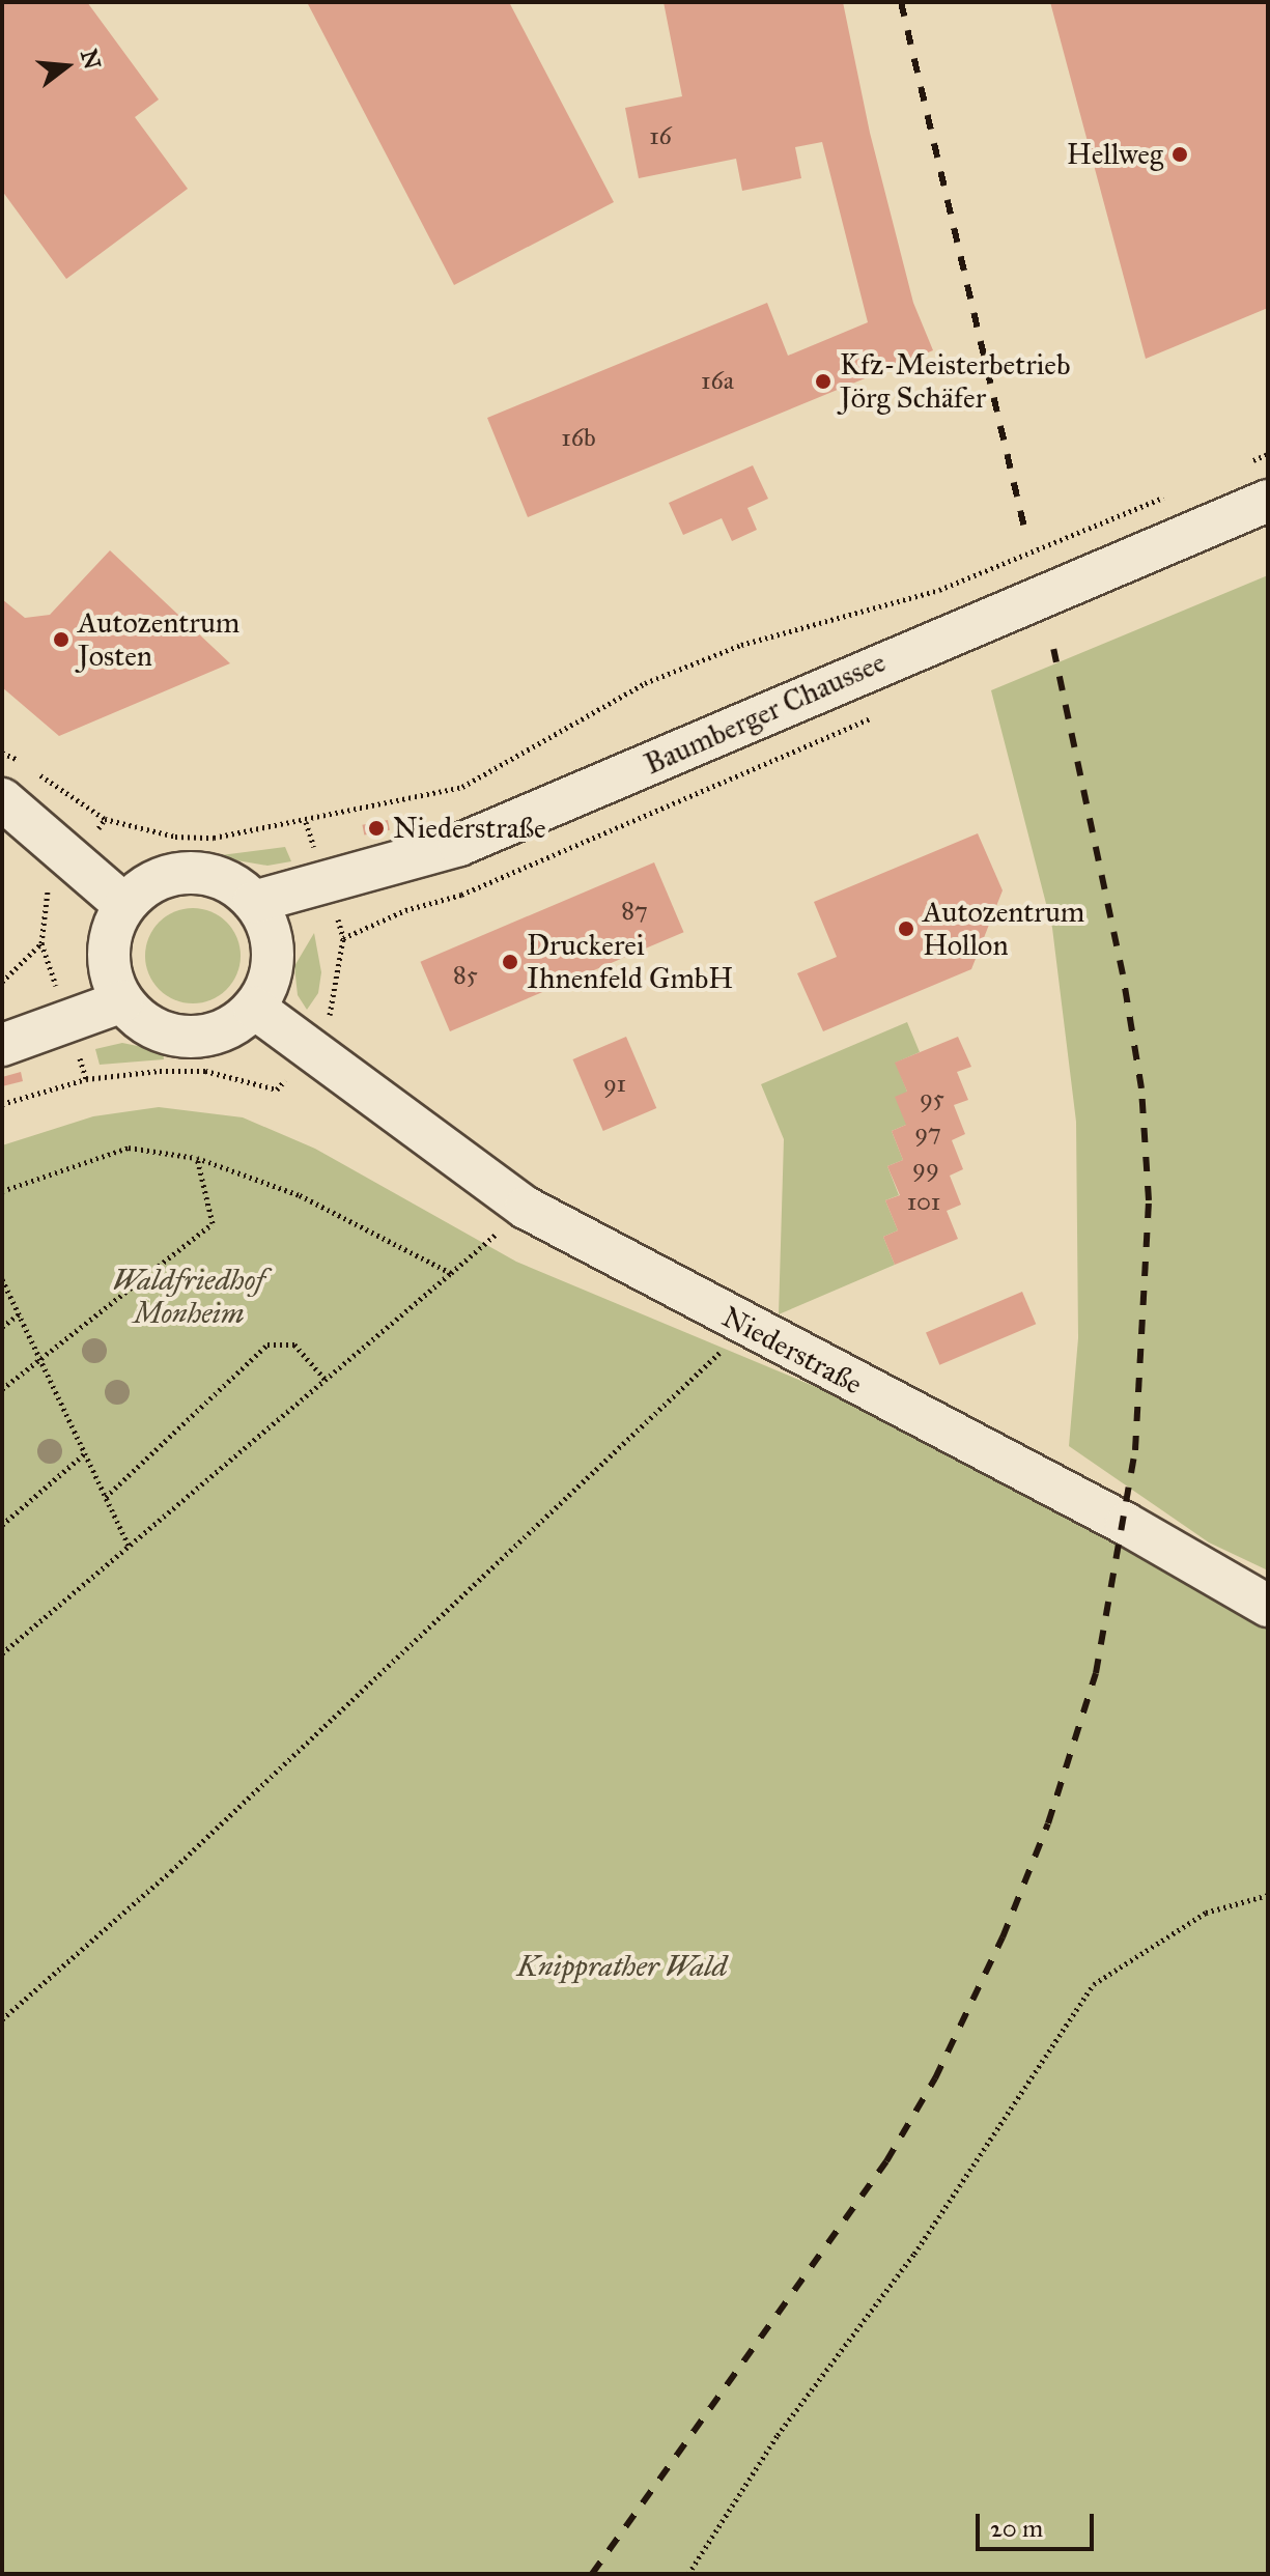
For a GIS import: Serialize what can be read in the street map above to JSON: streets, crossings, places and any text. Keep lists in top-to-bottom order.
{
  "streets": {
    "street": ["Baumberger Chaussee", "Niederstraße"]
  },
  "crossings": [
    ["Baumberger Chaussee", "Niederstraße"]
  ],
  "parks": ["Waldfriedhof Monheim", "Knipprather Wald"],
  "places": [
    "Hellweg",
    "Kfz-Meisterbetrieb Jörg Schäfer",
    "Autozentrum Josten",
    "Niederstraße",
    "Autozentrum Hollon",
    "Druckerei Ihnenfeld GmbH"
  ],
  "house_numbers": [
    "16",
    "16a",
    "16b",
    "87",
    "85",
    "91",
    "95",
    "97",
    "99",
    "101"
  ],
  "scale_bar": "20 m",
  "north": "right"
}
